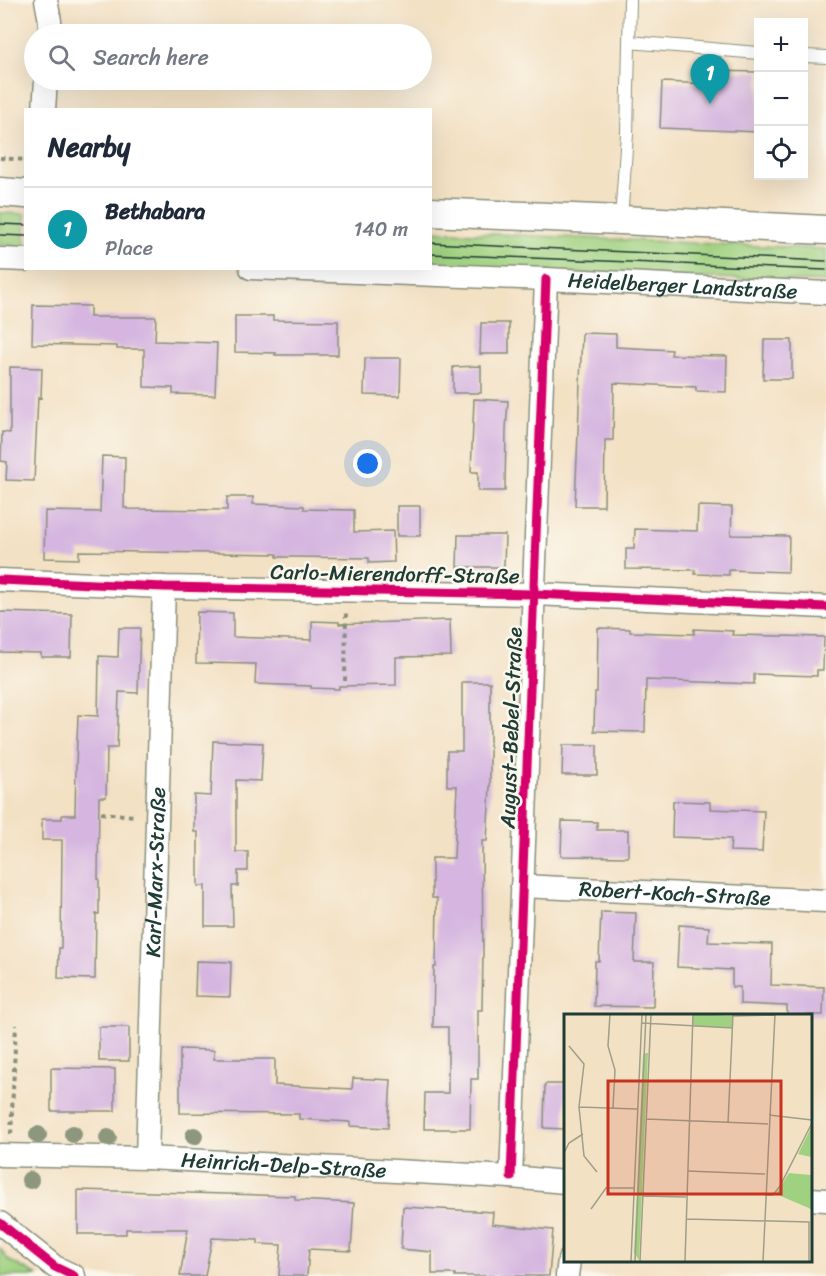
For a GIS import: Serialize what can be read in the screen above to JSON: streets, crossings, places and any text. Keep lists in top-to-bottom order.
{
  "streets": {
    "street": [
      "Heidelberger Landstraße",
      "Carlo-Mierendorff-Straße",
      "August-Bebel-Straße",
      "Karl-Marx-Straße",
      "Robert-Koch-Straße",
      "Heinrich-Delp-Straße"
    ]
  },
  "crossings": [
    ["Heidelberger Landstraße", "August-Bebel-Straße"],
    ["Carlo-Mierendorff-Straße", "August-Bebel-Straße"],
    ["Carlo-Mierendorff-Straße", "Karl-Marx-Straße"],
    ["August-Bebel-Straße", "Robert-Koch-Straße"],
    ["August-Bebel-Straße", "Heinrich-Delp-Straße"],
    ["Karl-Marx-Straße", "Heinrich-Delp-Straße"]
  ],
  "page": {
    "map_buttons": ["+", "−"],
    "search": "Search here",
    "pins": "1",
    "heading": "Nearby",
    "list": [
      {
        "mark": "1",
        "name": "Bethabara",
        "note": "Place",
        "value": "140 m"
      }
    ]
  }
}
